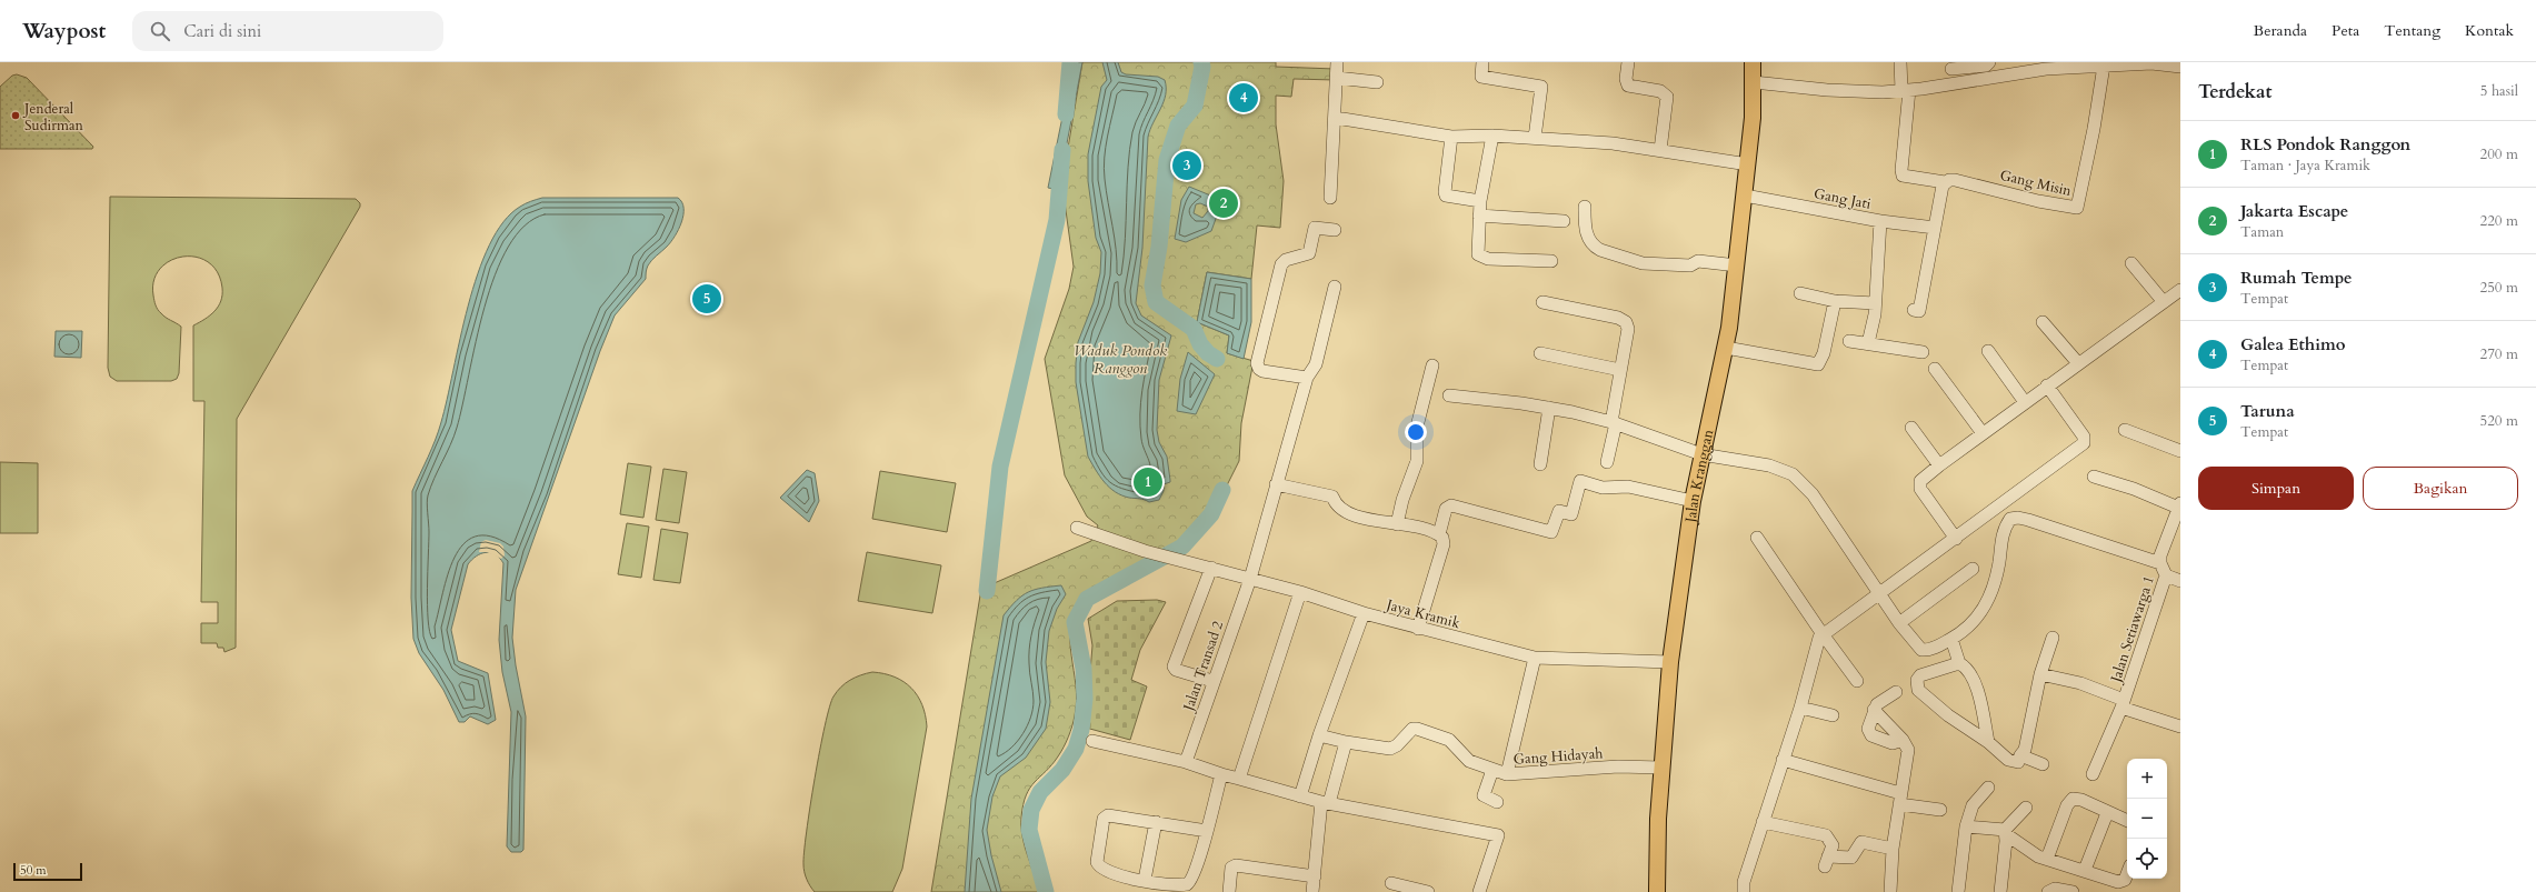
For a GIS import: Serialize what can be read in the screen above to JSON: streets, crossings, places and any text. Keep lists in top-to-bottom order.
{
  "streets": {
    "main road": ["Jalan Kranggan"],
    "street": [
      "Gang Misin",
      "Gang Jati",
      "Jaya Kramik",
      "Jalan Setiawarga 1",
      "Jalan Transad 2",
      "Gang Hidayah"
    ]
  },
  "crossings": [
    ["Gang Jati", "Jalan Kranggan"],
    ["Jalan Kranggan", "Jaya Kramik"],
    ["Jalan Kranggan", "Gang Hidayah"],
    ["Jaya Kramik", "Jalan Transad 2"]
  ],
  "water": ["Waduk Pondok Ranggon"],
  "places": ["Jenderal Sudirman"],
  "scale_bar": "50 m",
  "page": {
    "header": "Waypost",
    "search": "Cari di sini",
    "nav": [
      "Beranda",
      "Peta",
      "Tentang",
      "Kontak"
    ],
    "heading": ["Terdekat", "5 hasil"],
    "pins": [
      "4",
      "3",
      "2",
      "5",
      "1"
    ],
    "list": [
      {
        "mark": "1",
        "name": "RLS Pondok Ranggon",
        "note": "Taman · Jaya Kramik",
        "value": "200 m"
      },
      {
        "mark": "2",
        "name": "Jakarta Escape",
        "note": "Taman",
        "value": "220 m"
      },
      {
        "mark": "3",
        "name": "Rumah Tempe",
        "note": "Tempat",
        "value": "250 m"
      },
      {
        "mark": "4",
        "name": "Galea Ethimo",
        "note": "Tempat",
        "value": "270 m"
      },
      {
        "mark": "5",
        "name": "Taruna",
        "note": "Tempat",
        "value": "520 m"
      }
    ],
    "buttons": ["Simpan", "Bagikan"],
    "map_buttons": ["+", "−"],
    "scale": "50 m"
  }
}
